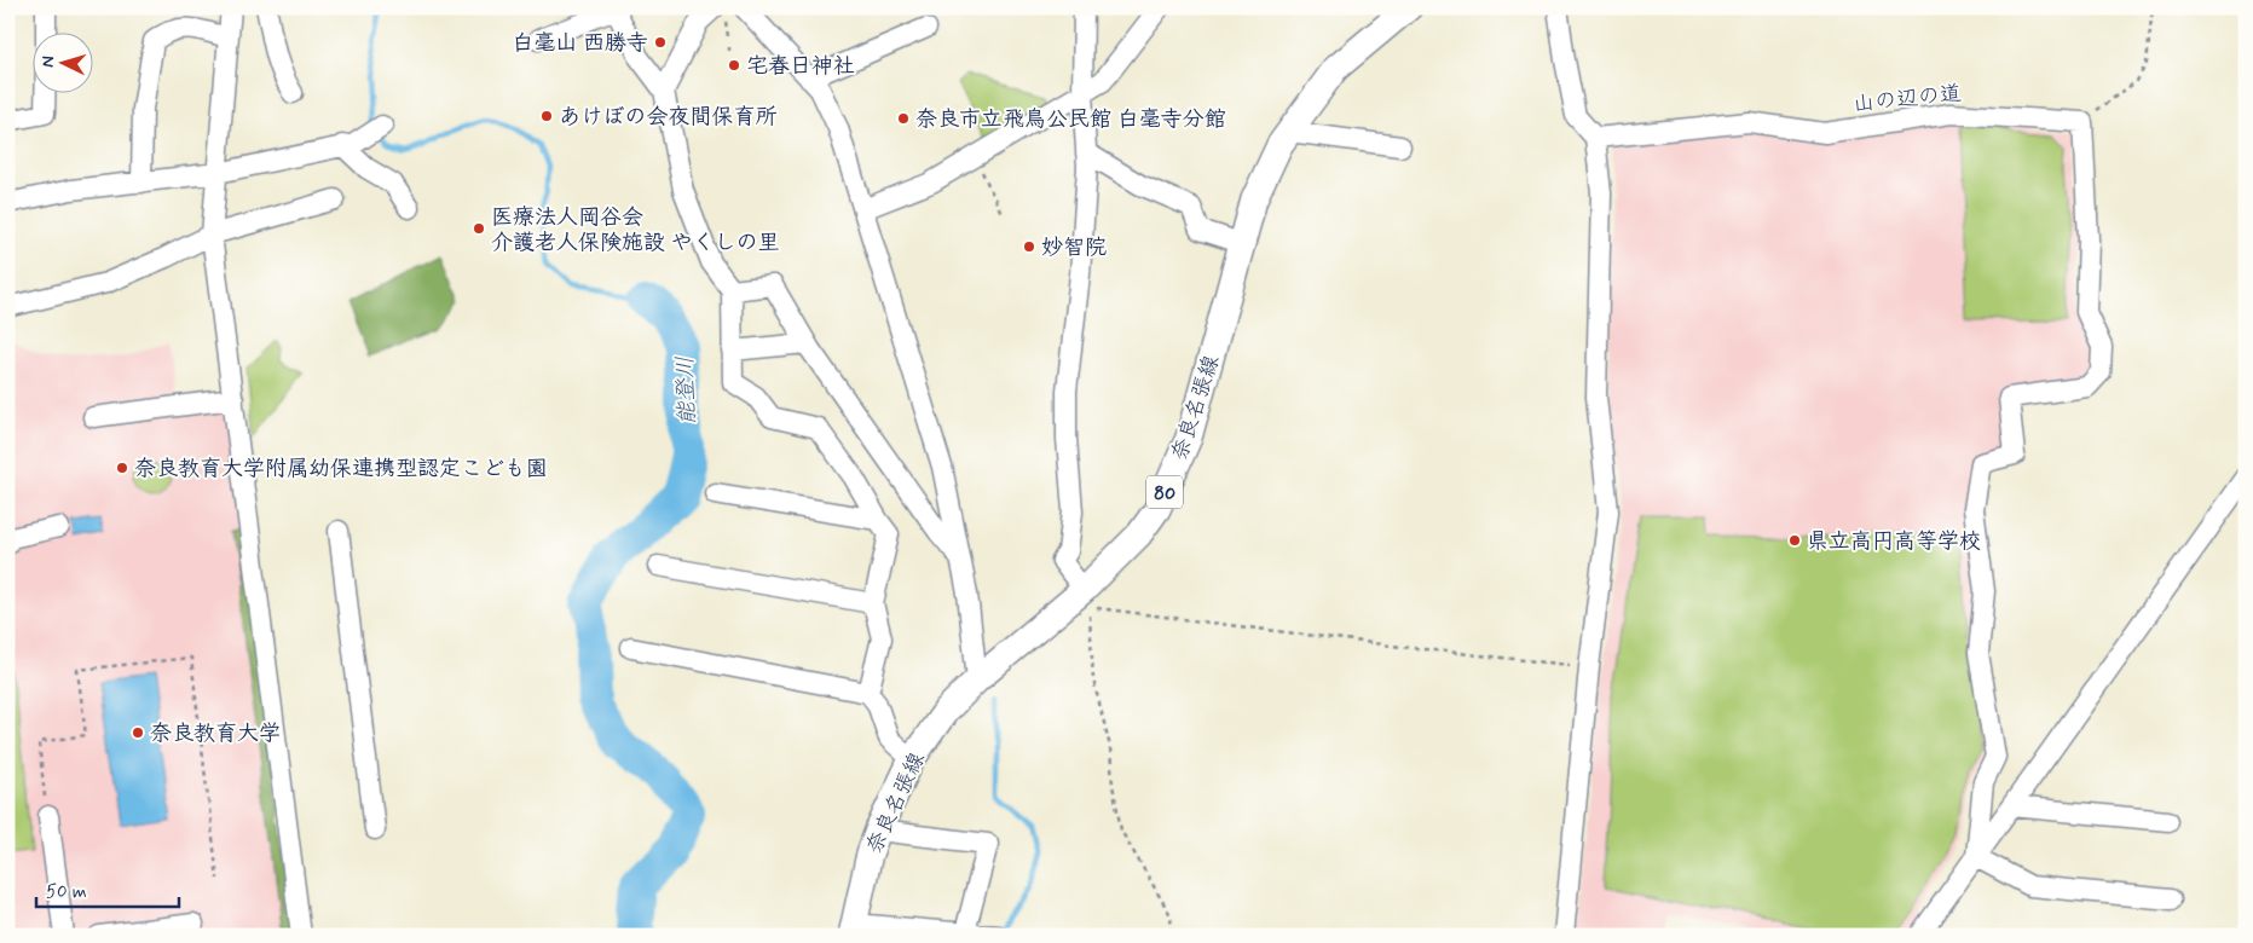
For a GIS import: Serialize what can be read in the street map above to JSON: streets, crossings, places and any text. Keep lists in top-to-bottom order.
{
  "streets": {
    "main road": ["奈良名張線", "80"],
    "street": ["山の辺の道"]
  },
  "water": ["能登川"],
  "places": [
    "白毫山 西勝寺",
    "宅春日神社",
    "あけぼの会夜間保育所",
    "奈良市立飛鳥公民館 白毫寺分館",
    "医療法人岡谷会 介護老人保険施設 やくしの里",
    "妙智院",
    "奈良教育大学附属幼保連携型認定こども園",
    "県立高円高等学校",
    "奈良教育大学"
  ],
  "scale_bar": "50 m",
  "north": "left"
}
